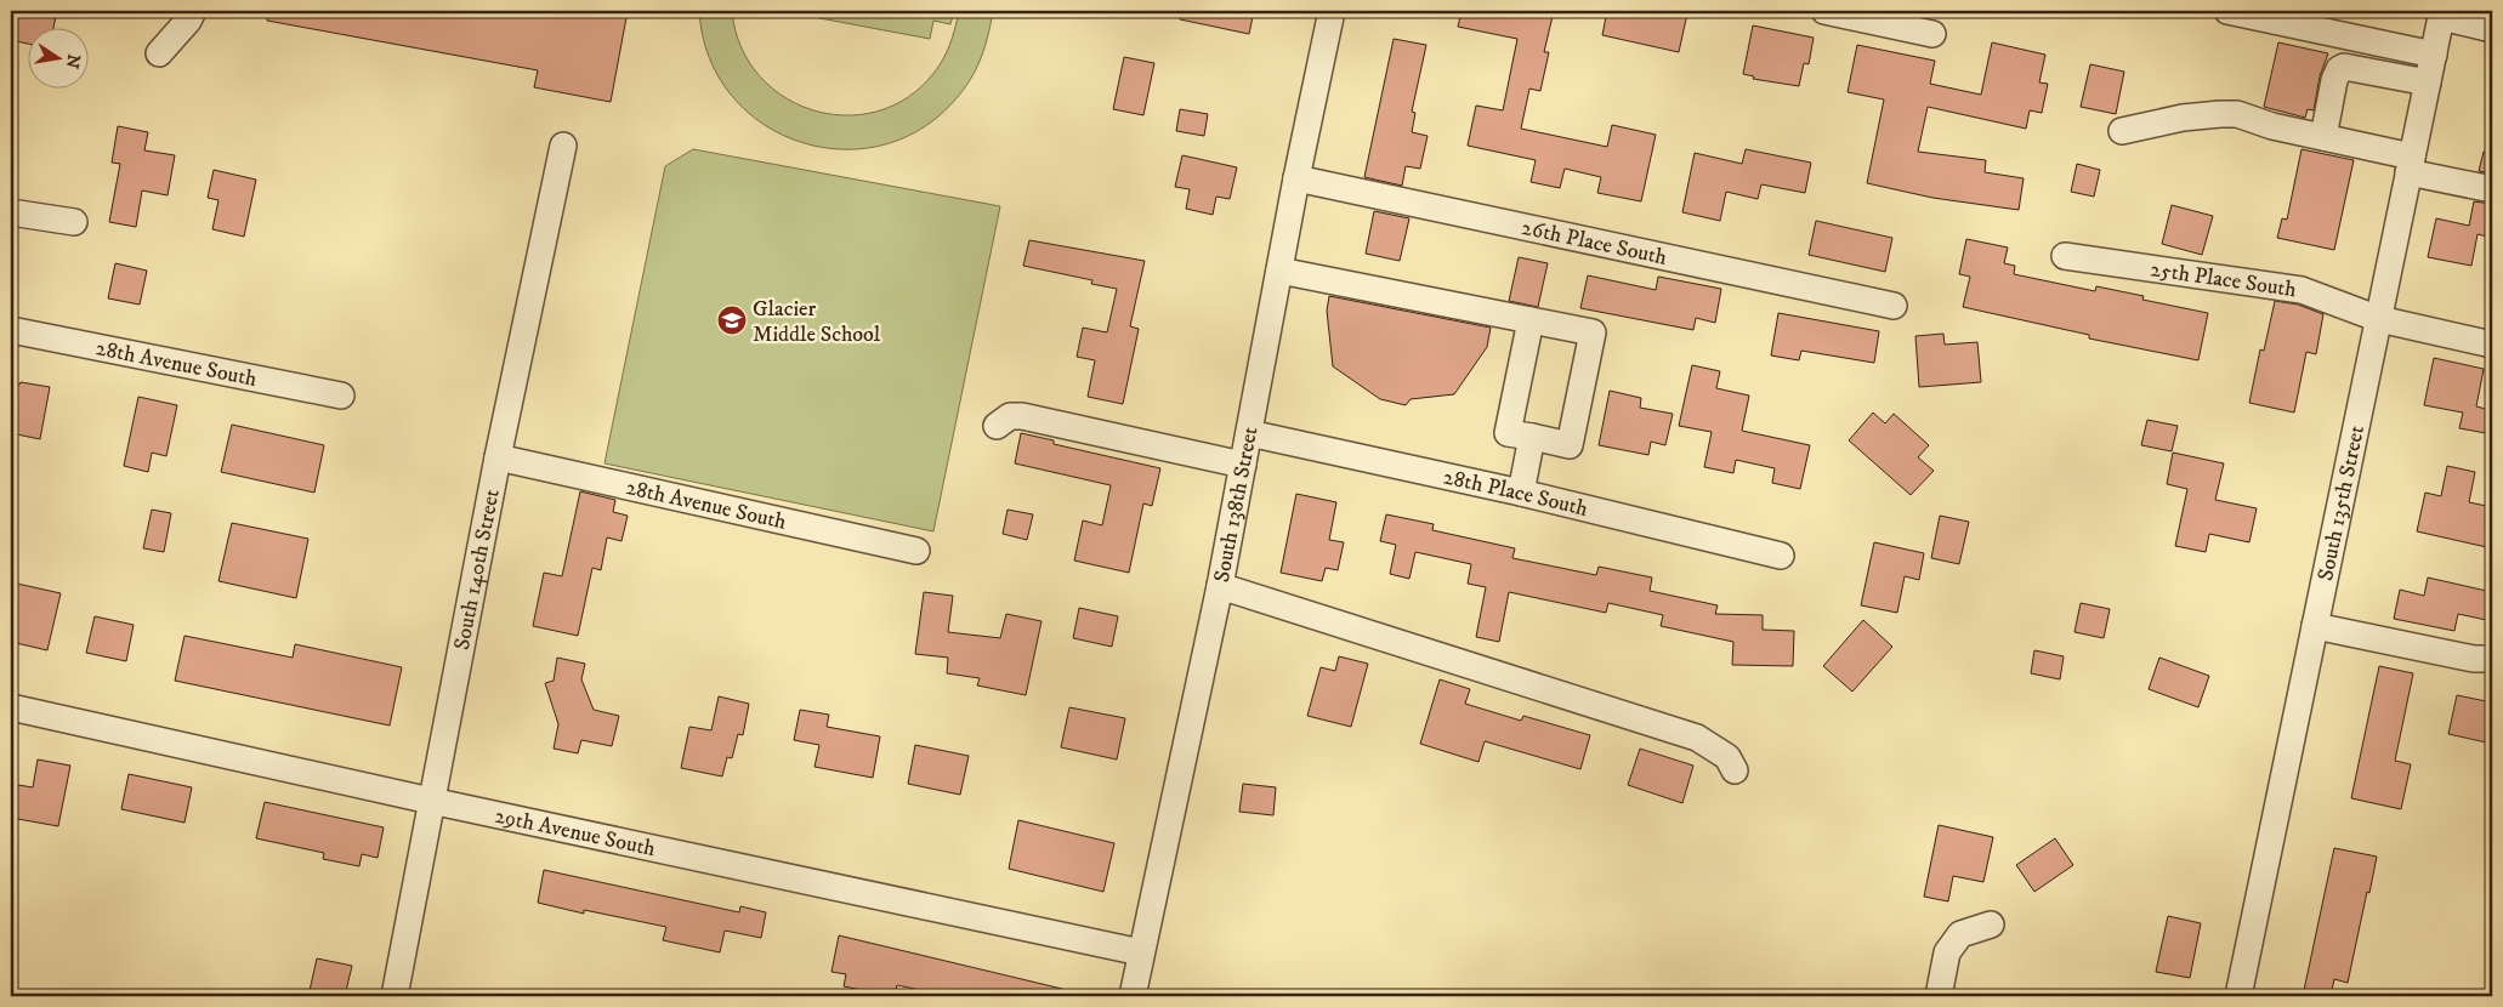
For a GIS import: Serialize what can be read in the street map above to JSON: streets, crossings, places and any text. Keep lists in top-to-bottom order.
{
  "streets": {
    "street": [
      "26th Place South",
      "25th Place South",
      "28th Avenue South",
      "28th Place South",
      "South 135th Street",
      "South 138th Street",
      "South 140th Street",
      "29th Avenue South"
    ]
  },
  "crossings": [
    ["26th Place South", "South 138th Street"],
    ["25th Place South", "South 135th Street"],
    ["28th Avenue South", "South 140th Street"],
    ["28th Place South", "South 138th Street"],
    ["South 138th Street", "29th Avenue South"],
    ["South 140th Street", "29th Avenue South"]
  ],
  "places": {
    "school or university": ["Glacier Middle School"]
  },
  "north": "right"
}
